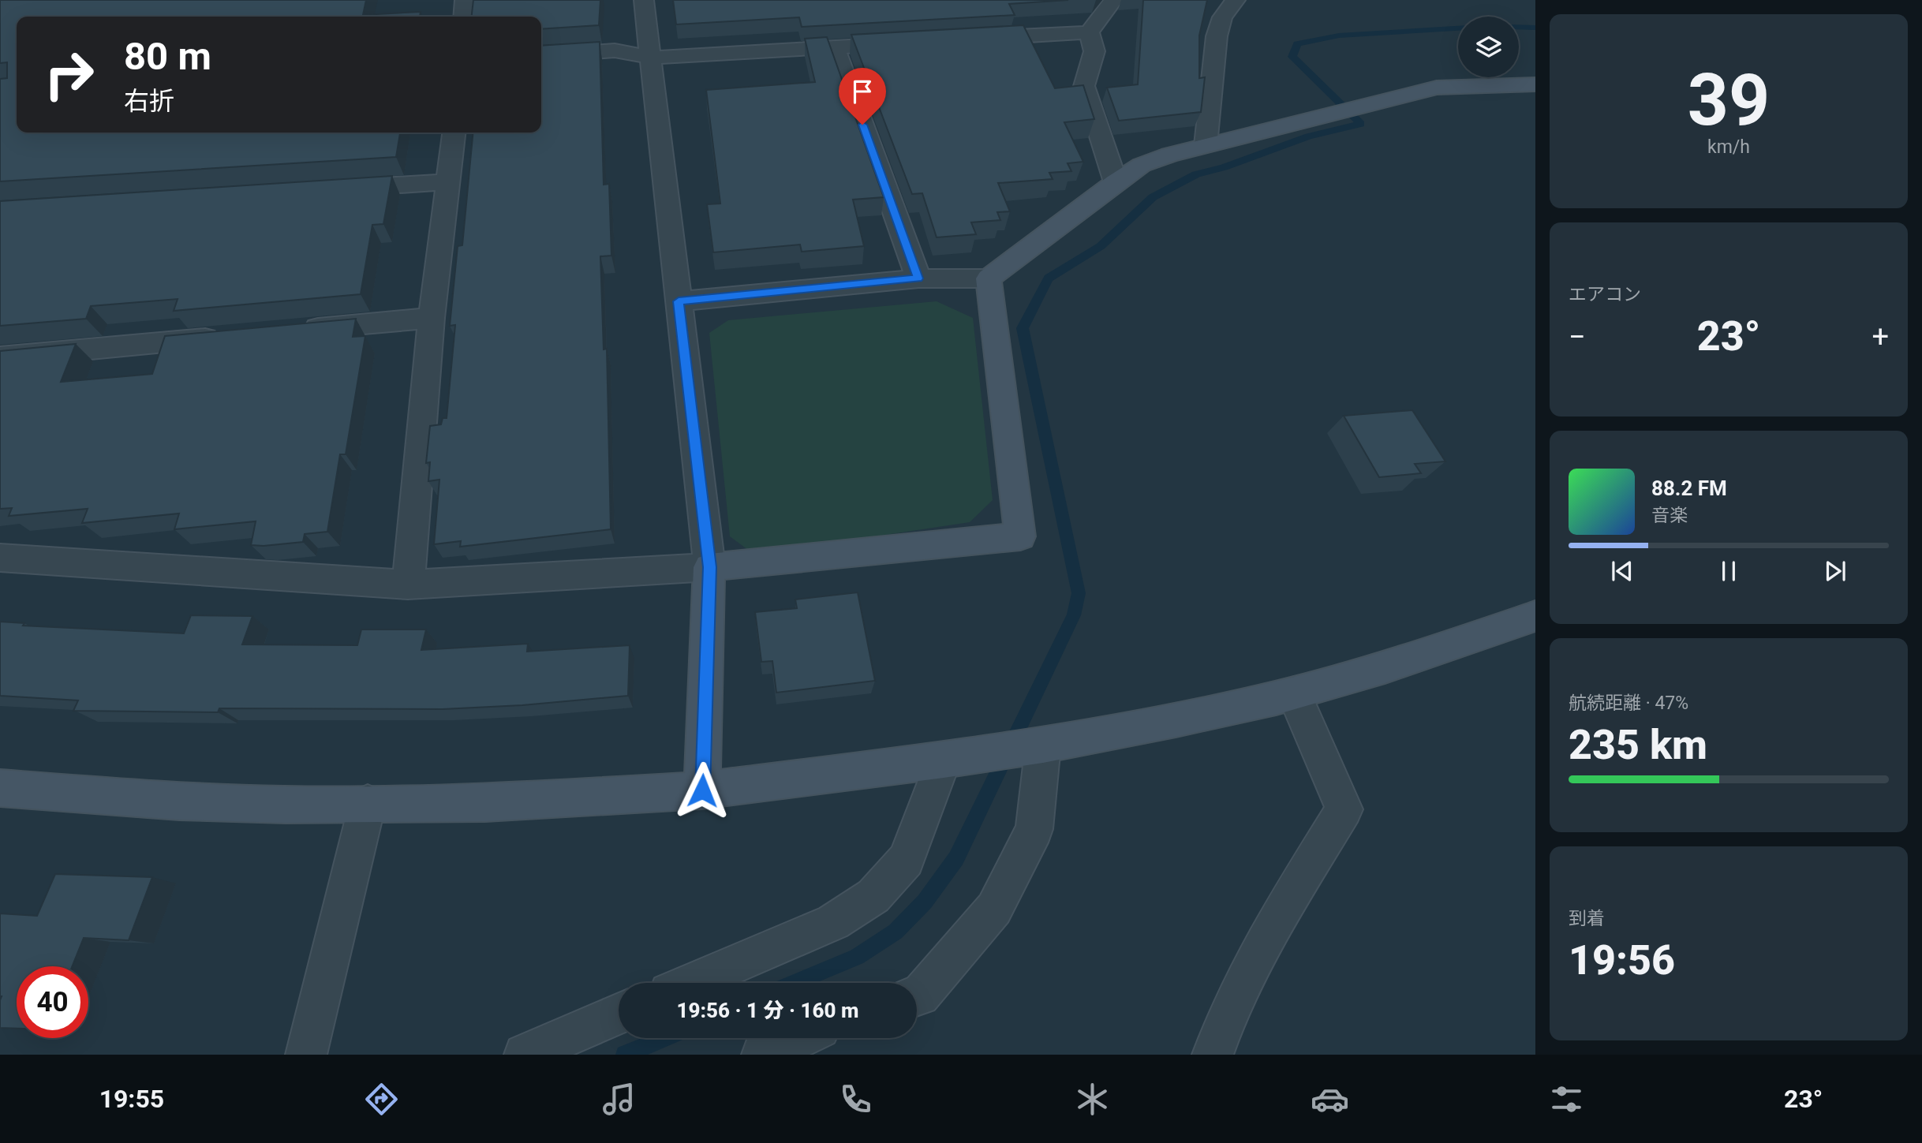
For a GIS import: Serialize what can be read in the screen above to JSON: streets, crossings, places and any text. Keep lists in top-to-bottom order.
{
  "page": {
    "tile": [
      ["39", "km/h"],
      "エアコン",
      ["航続距離 · 47%", "235 km"],
      ["到着", "19:56"]
    ],
    "turn": ["80 m", "右折"],
    "heat": ["−", "23°", "+"],
    "song": ["88.2 FM", "音楽"],
    "limit": "40",
    "trip": "19:56 · 1 分 · 160 m",
    "tabs": ["19:55", "23°"]
  }
}
